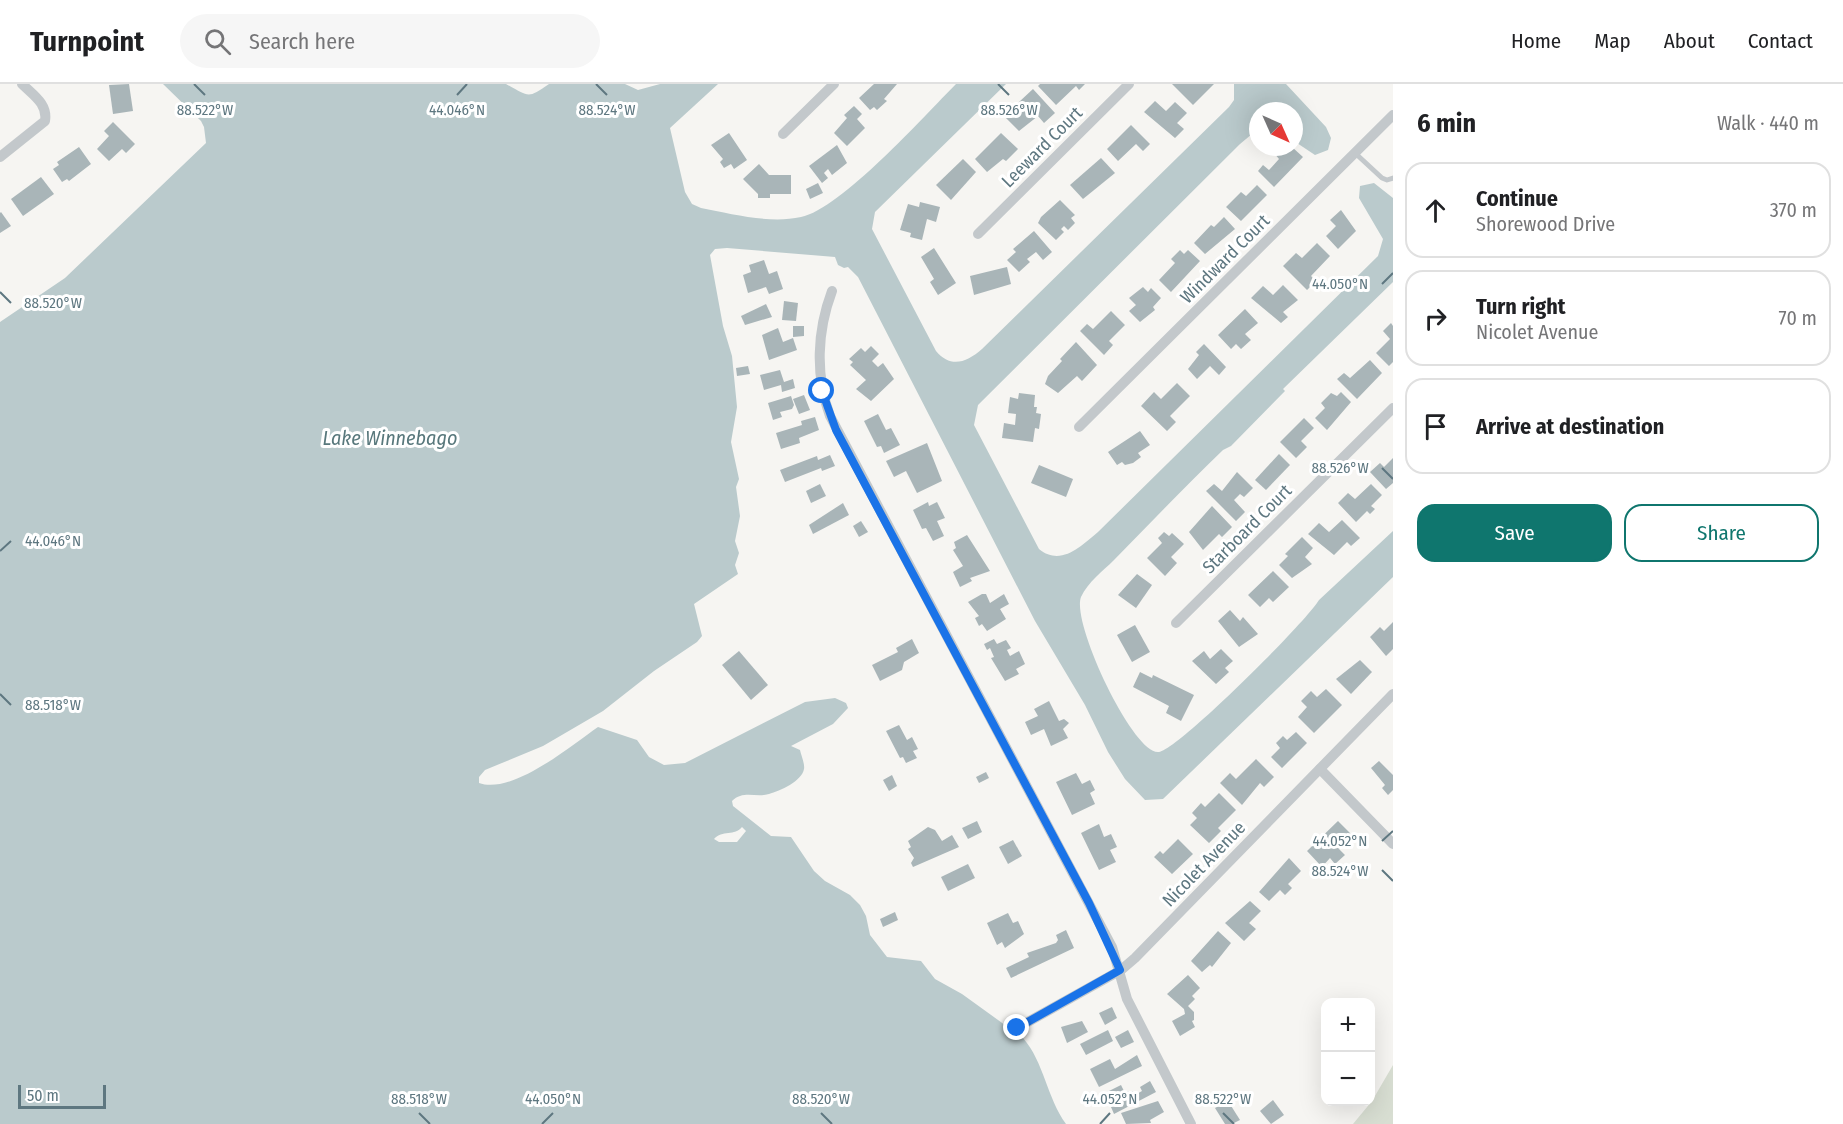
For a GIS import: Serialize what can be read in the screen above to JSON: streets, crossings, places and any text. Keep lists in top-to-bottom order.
{
  "streets": {
    "street": [
      "Leeward Court",
      "Windward Court",
      "Starboard Court",
      "Nicolet Avenue"
    ]
  },
  "water": ["Lake Winnebago"],
  "scale_bar": "50 m",
  "north": "bottom right",
  "page": {
    "header": "Turnpoint",
    "search": "Search here",
    "nav": [
      "Home",
      "Map",
      "About",
      "Contact"
    ],
    "heading": ["6 min", "Walk · 440 m"],
    "list": [
      ["Continue", "Shorewood Drive", "370 m"],
      ["Turn right", "Nicolet Avenue", "70 m"],
      "Arrive at destination"
    ],
    "buttons": ["Save", "Share"],
    "map_buttons": ["+", "−"],
    "scale": "50 m"
  },
  "coordinates": [
    "88.522°W",
    "44.046°N",
    "88.524°W",
    "88.526°W",
    "44.050°N",
    "88.520°W",
    "88.518°W",
    "44.052°N"
  ]
}
